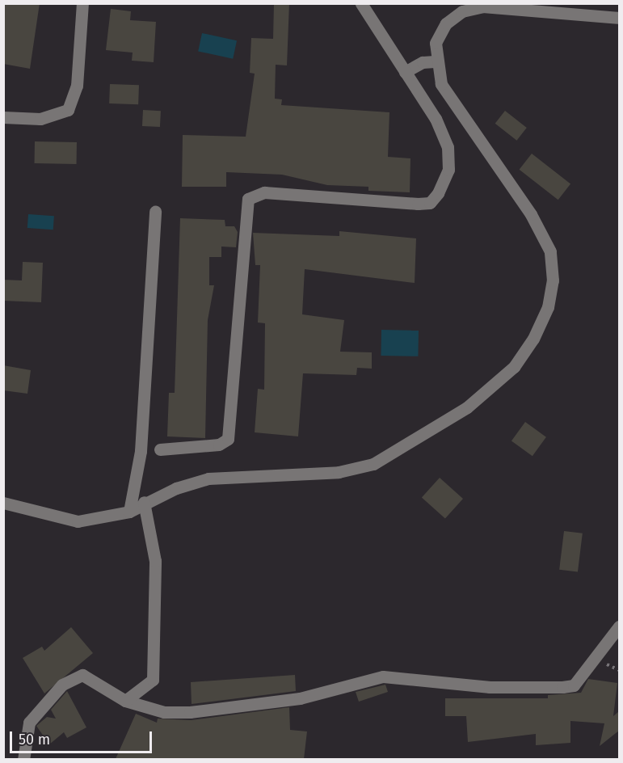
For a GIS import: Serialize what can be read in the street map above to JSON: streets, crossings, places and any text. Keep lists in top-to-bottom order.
{
  "scale_bar": "50 m"
}
